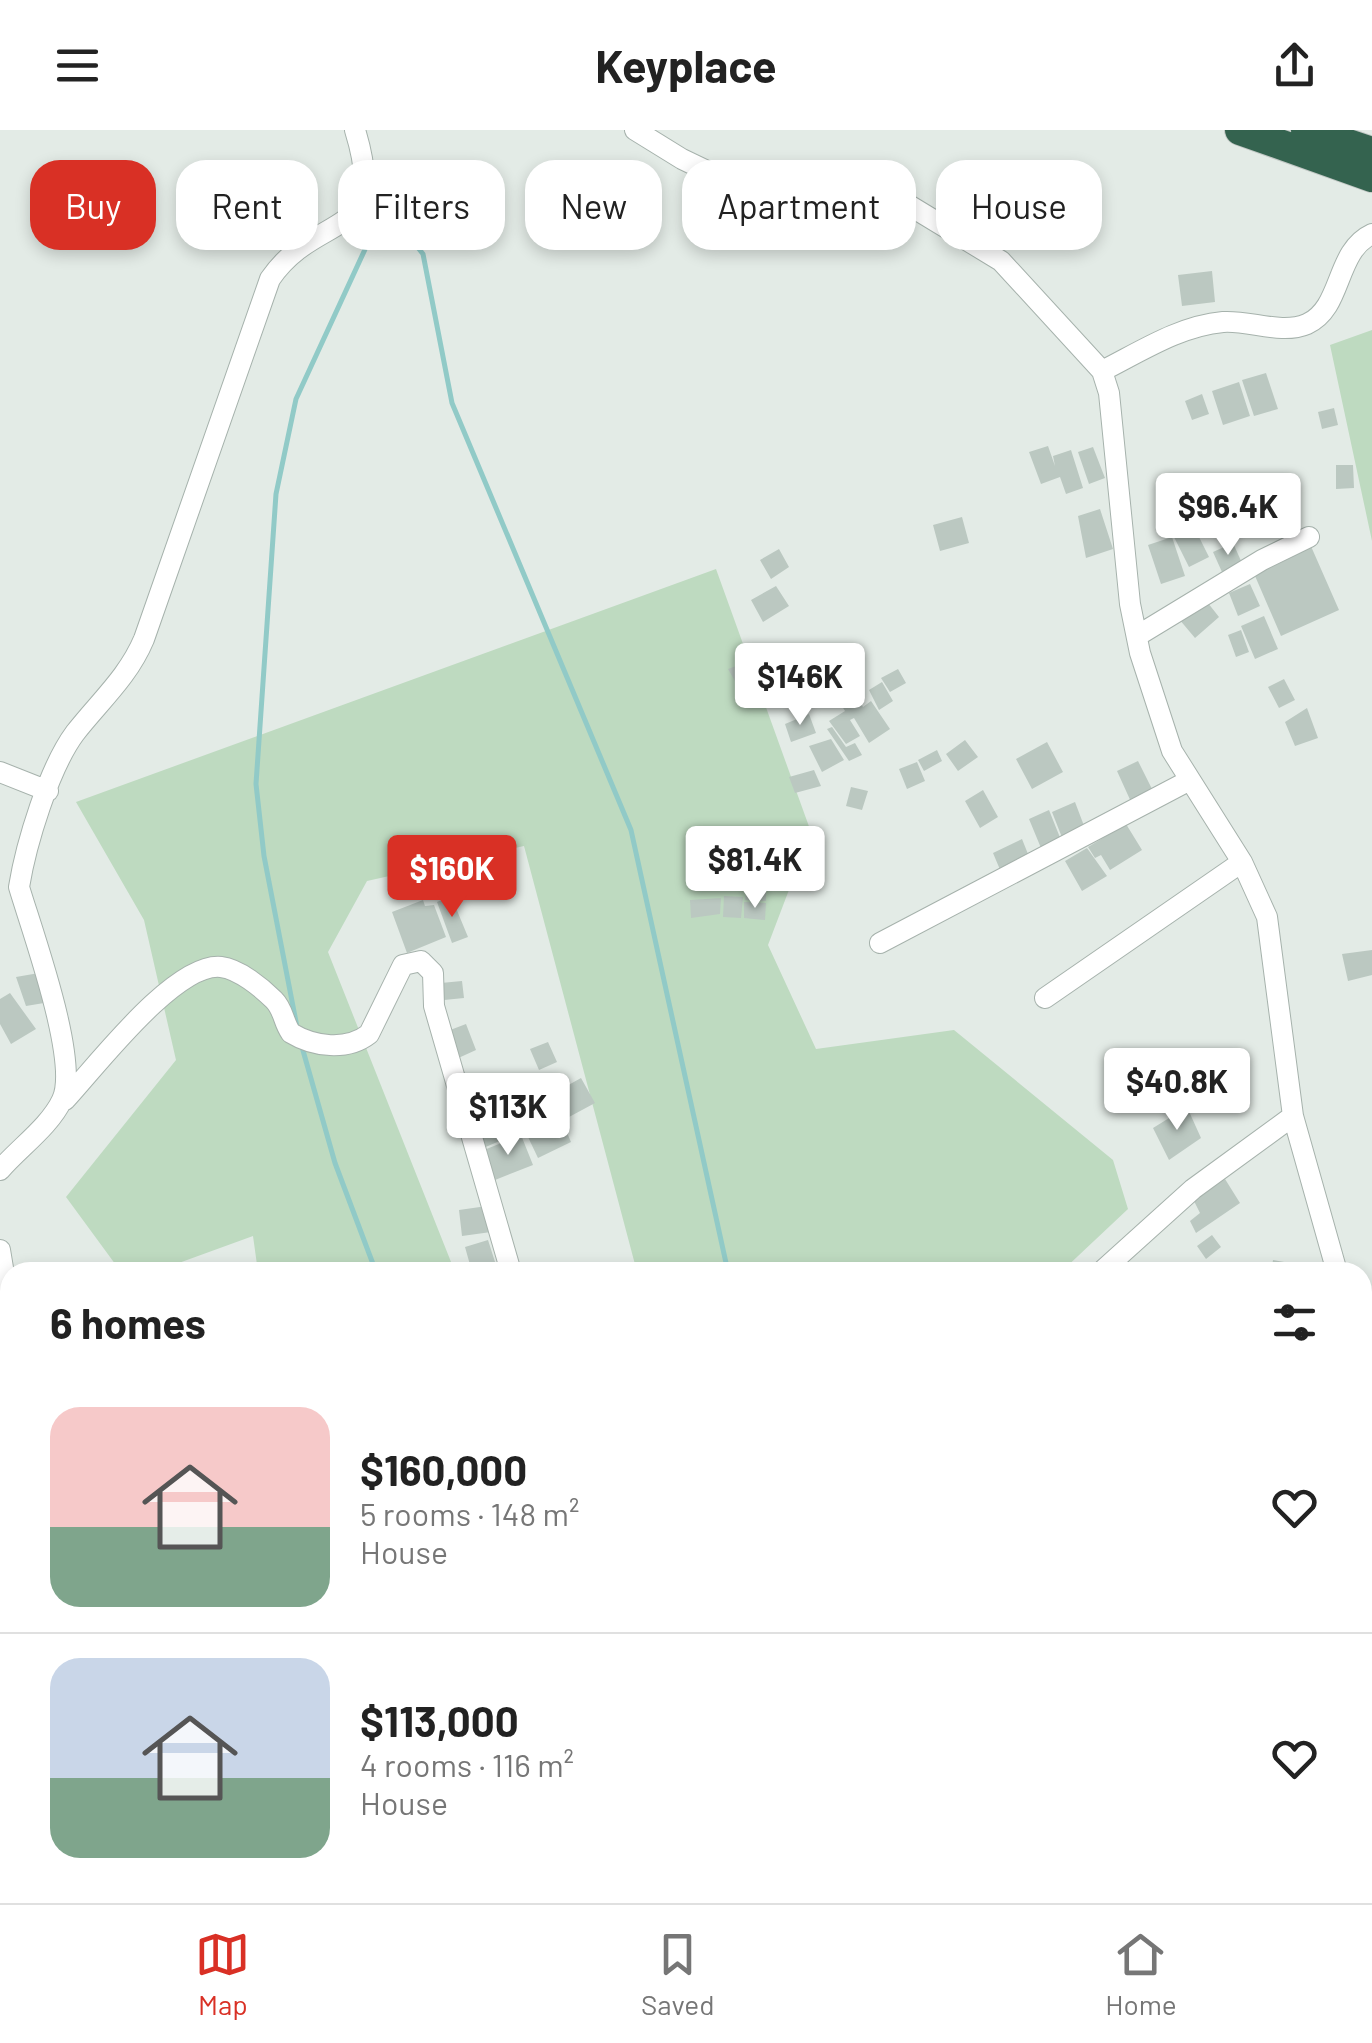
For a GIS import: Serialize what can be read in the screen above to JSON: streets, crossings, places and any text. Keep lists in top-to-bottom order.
{
  "page": {
    "header": "Keyplace",
    "chip": [
      "Buy",
      "Rent",
      "Filters",
      "New",
      "Apartment",
      "House"
    ],
    "price": [
      "$96.4K",
      "$146K",
      "$81.4K",
      "$160K",
      "$40.8K",
      "$113K"
    ],
    "heading": "6 homes",
    "list": [
      {
        "name": "$160,000",
        "note": "5 rooms · 148 m² · House"
      },
      {
        "name": "$113,000",
        "note": "4 rooms · 116 m² · House"
      }
    ],
    "tabs": ["Map", "Saved", "Home"]
  }
}
